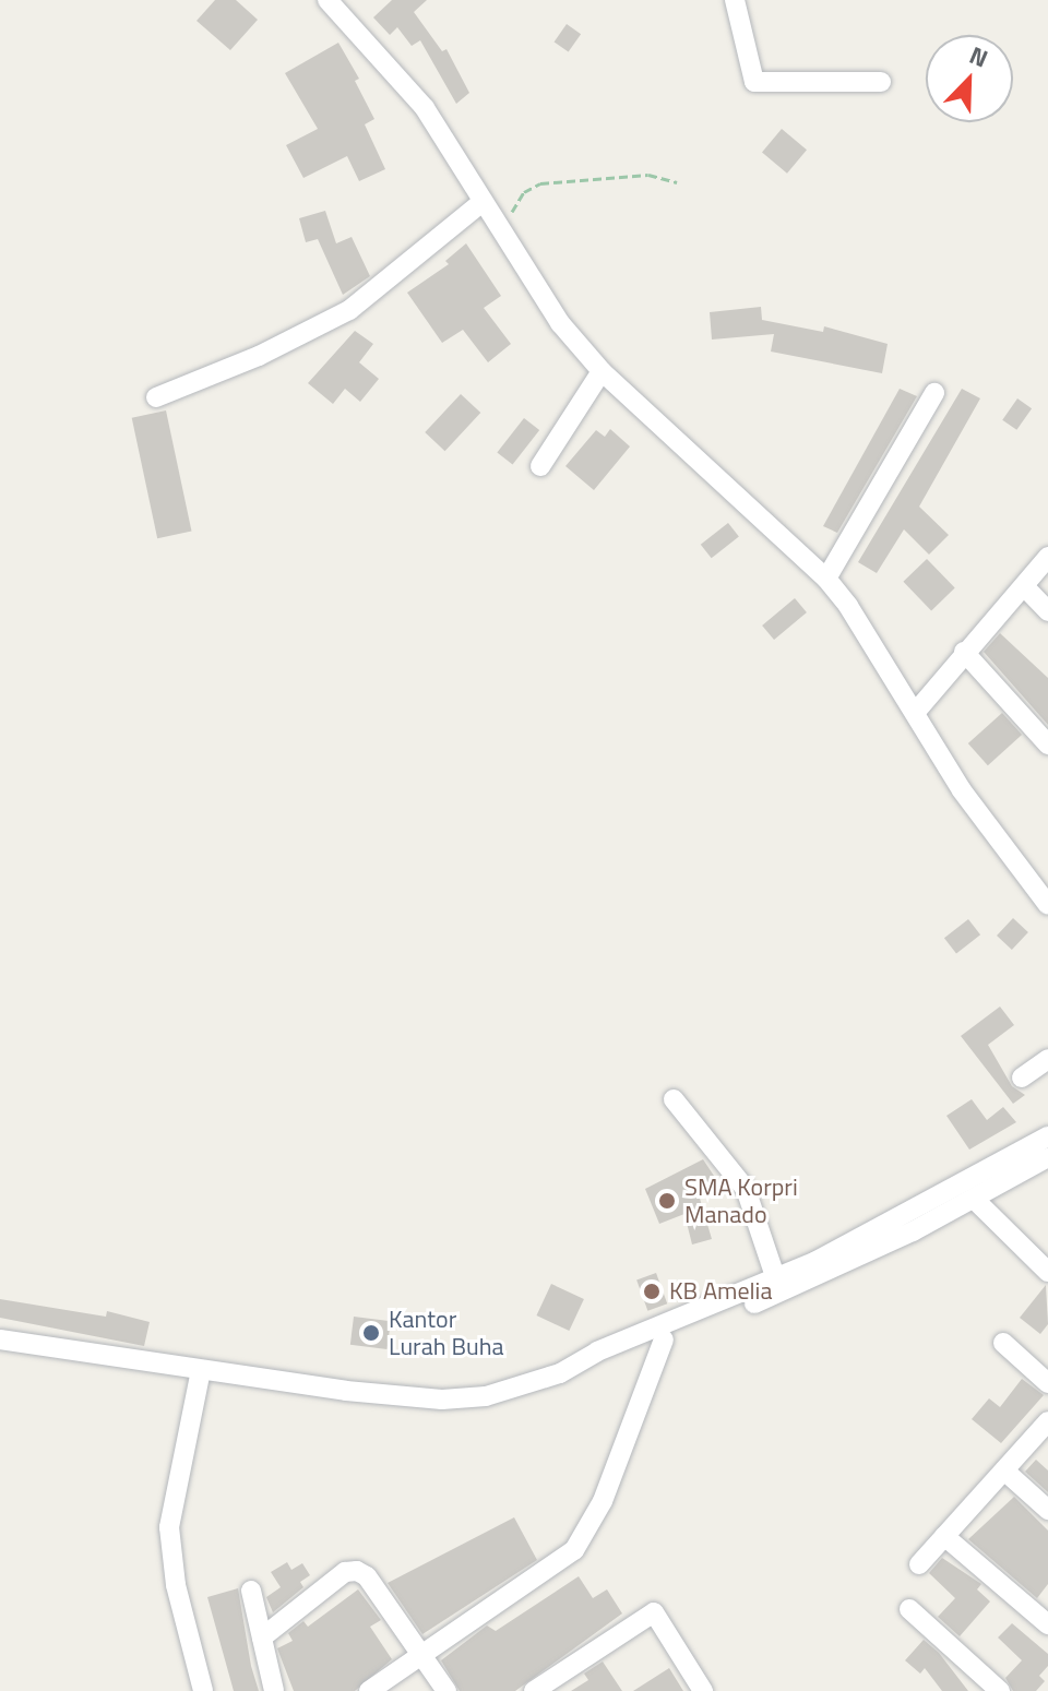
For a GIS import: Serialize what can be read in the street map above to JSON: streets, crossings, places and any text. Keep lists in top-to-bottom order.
{
  "places": ["SMA Korpri Manado", "KB Amelia", "Kantor Lurah Buha"],
  "north": "top right"
}
